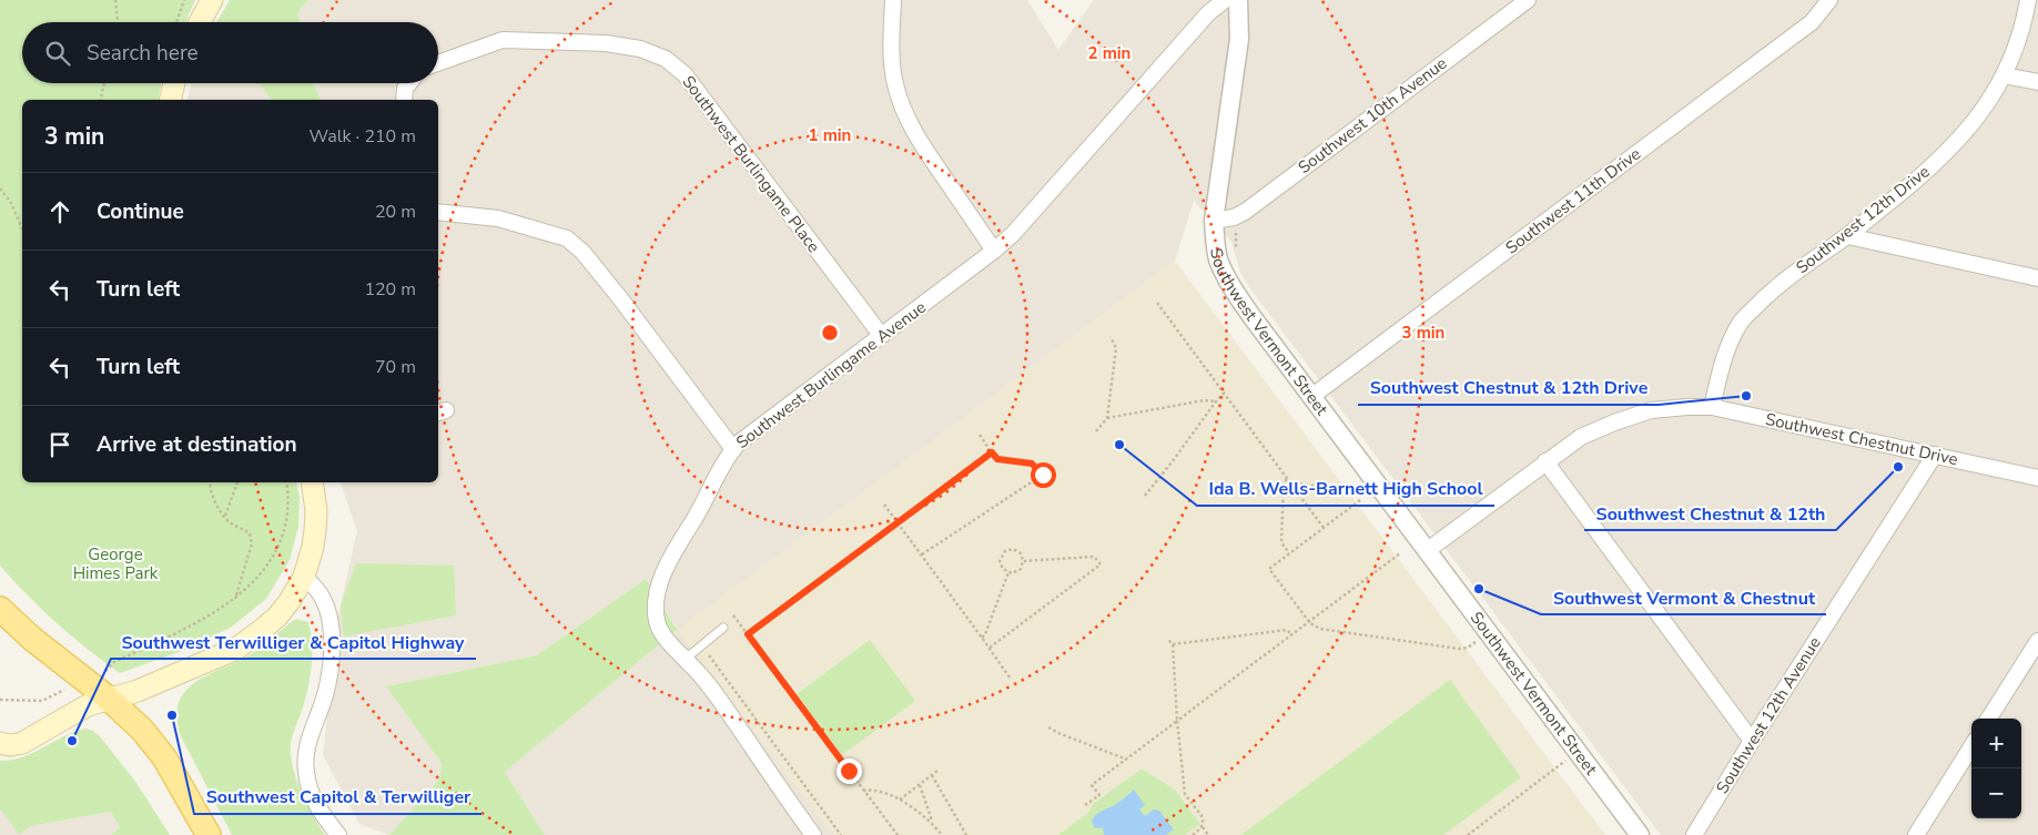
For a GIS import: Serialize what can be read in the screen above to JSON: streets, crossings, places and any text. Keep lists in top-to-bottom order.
{
  "streets": {
    "street": [
      "Southwest 10th Avenue",
      "Southwest Burlingame Place",
      "Southwest 11th Drive",
      "Southwest 12th Drive",
      "Southwest Vermont Street",
      "Southwest Burlingame Avenue",
      "Southwest Chestnut Drive",
      "Southwest 12th Avenue"
    ]
  },
  "crossings": [
    ["Southwest 10th Avenue", "Southwest Vermont Street"],
    ["Southwest Burlingame Place", "Southwest Burlingame Avenue"],
    ["Southwest 11th Drive", "Southwest Vermont Street"],
    ["Southwest 12th Drive", "Southwest Chestnut Drive"],
    ["Southwest Vermont Street", "Southwest Chestnut Drive"],
    ["Southwest Chestnut Drive", "Southwest 12th Avenue"]
  ],
  "parks": ["George Himes Park"],
  "places": [
    "Southwest Chestnut & 12th Drive",
    "Ida B. Wells-Barnett High School",
    "Southwest Chestnut & 12th",
    "Southwest Vermont & Chestnut",
    "Southwest Capitol & Terwilliger",
    "Southwest Terwilliger & Capitol Highway"
  ],
  "page": {
    "search": "Search here",
    "heading": ["3 min", "Walk · 210 m"],
    "list": [
      ["Continue", "20 m"],
      ["Turn left", "120 m"],
      ["Turn left", "70 m"],
      "Arrive at destination"
    ],
    "map_buttons": ["+", "−"]
  },
  "rings": ["2 min", "1 min", "3 min"]
}
